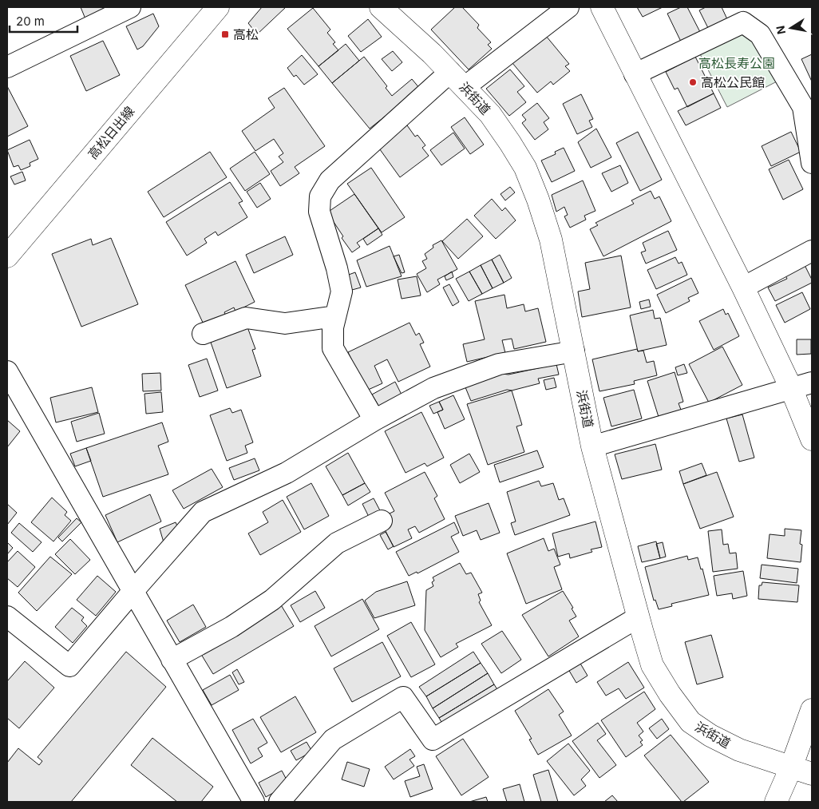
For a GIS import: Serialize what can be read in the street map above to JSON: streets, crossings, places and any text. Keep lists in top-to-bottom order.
{
  "streets": {
    "street": ["浜街道", "高松日出線"]
  },
  "parks": ["高松長寿公園"],
  "places": {
    "transit": ["高松"],
    "other": ["高松公民館"]
  },
  "scale_bar": "20 m",
  "north": "left"
}
